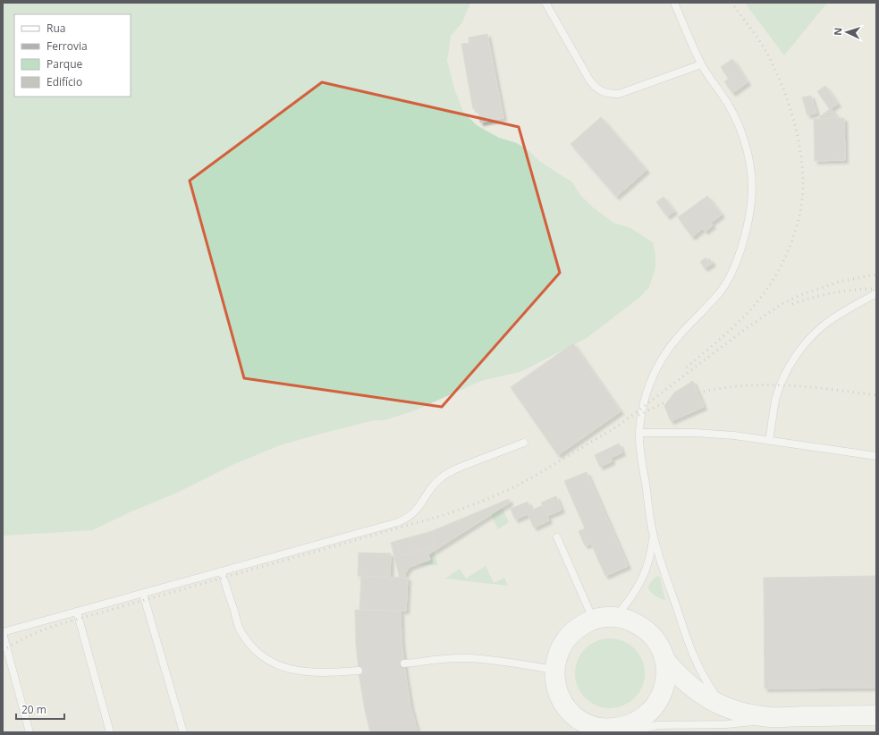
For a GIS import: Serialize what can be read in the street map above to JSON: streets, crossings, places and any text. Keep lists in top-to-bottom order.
{
  "legend": [
    "Rua",
    "Ferrovia",
    "Parque",
    "Edifício"
  ],
  "scale_bar": "20 m",
  "north": "left"
}
